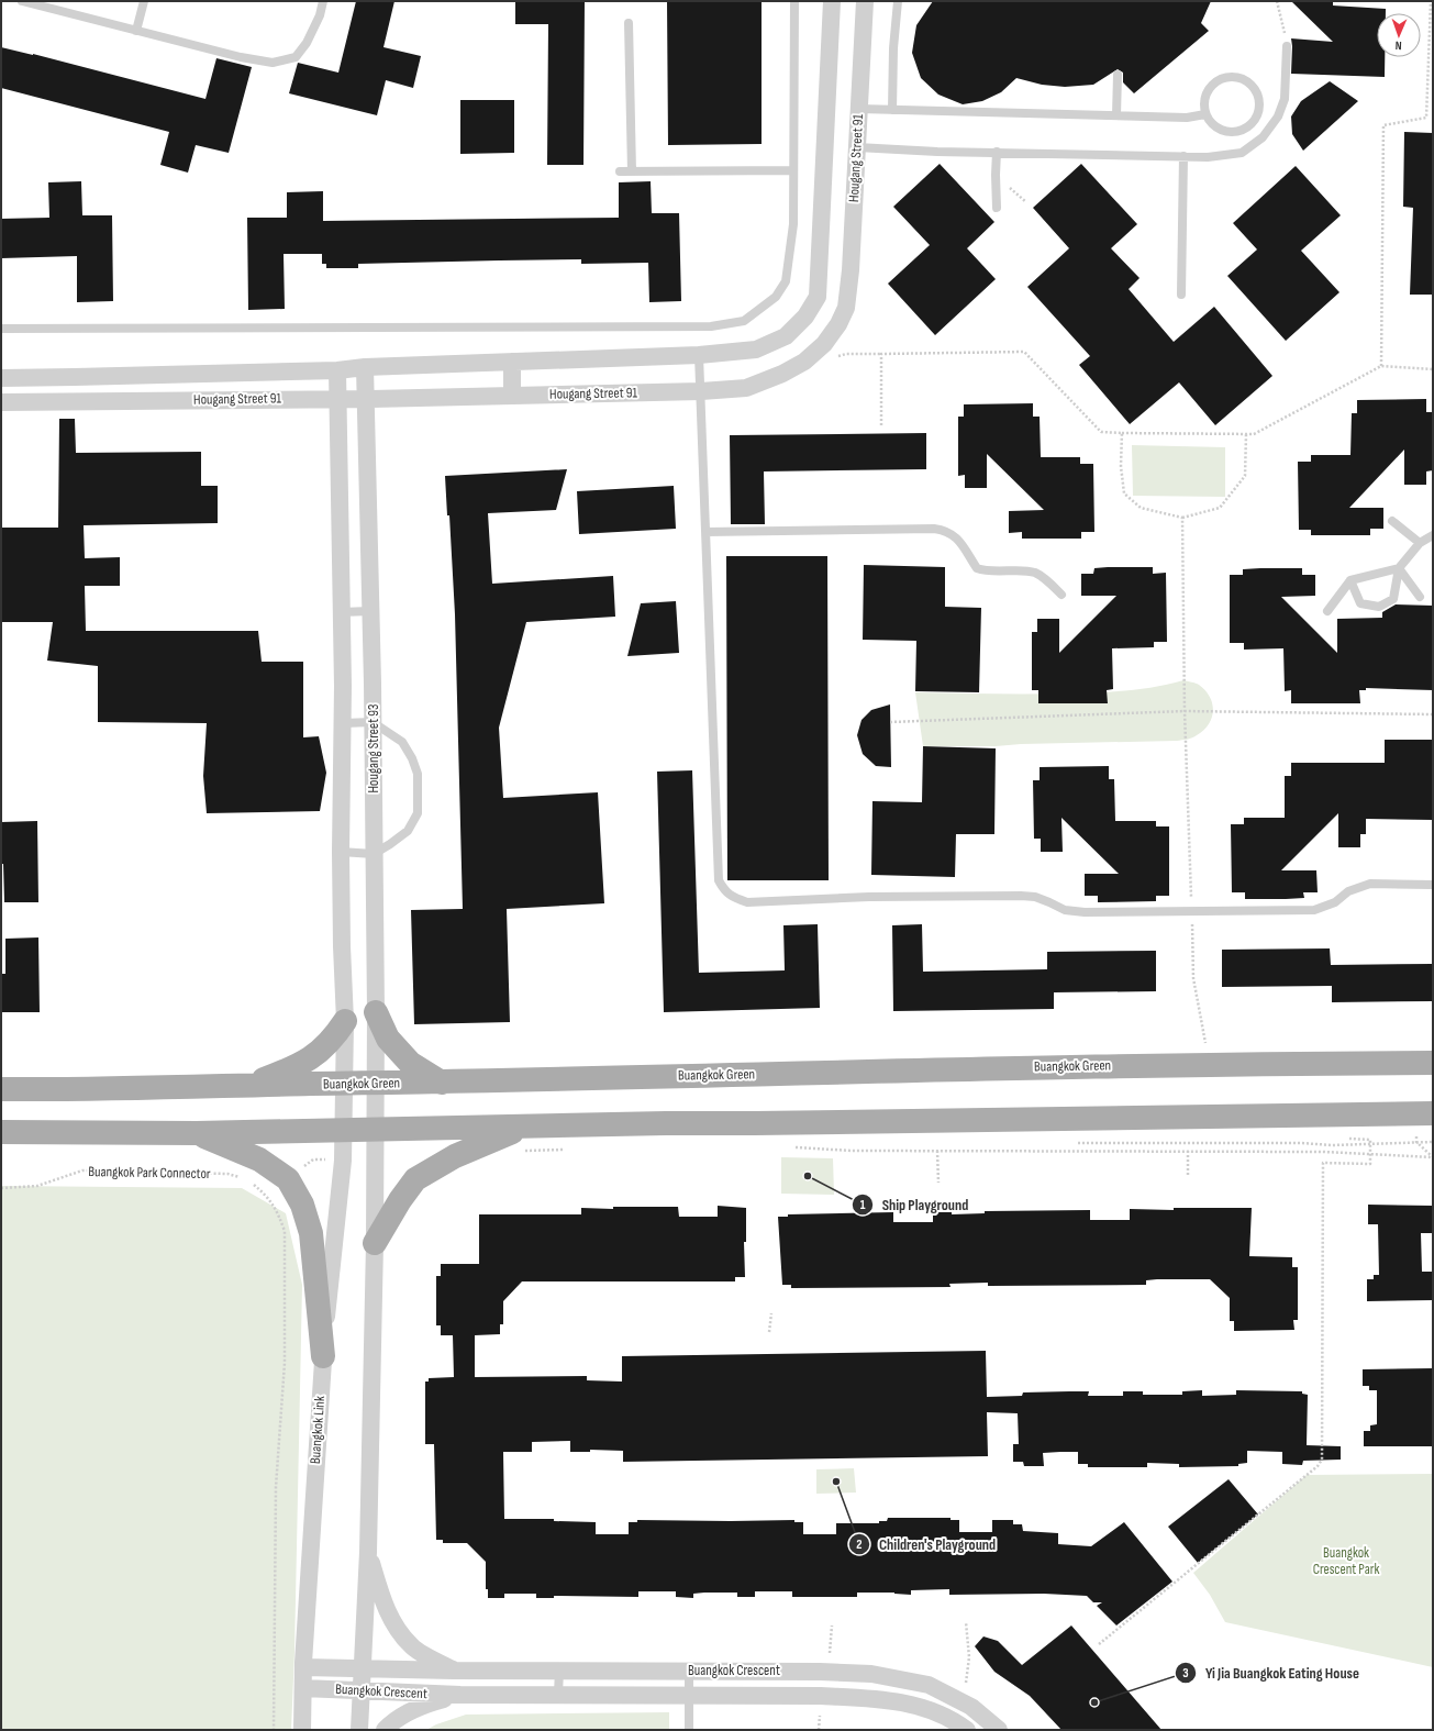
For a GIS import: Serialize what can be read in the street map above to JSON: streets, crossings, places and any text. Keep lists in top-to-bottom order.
{
  "streets": {
    "main road": ["Buangkok Green"],
    "street": [
      "Hougang Street 91",
      "Hougang Street 93",
      "Buangkok Link",
      "Buangkok Crescent"
    ],
    "path": ["Buangkok Park Connector"]
  },
  "crossings": [
    ["Hougang Street 91", "Hougang Street 93"],
    ["Hougang Street 93", "Buangkok Green"],
    ["Buangkok Link", "Buangkok Crescent"]
  ],
  "parks": ["Buangkok Crescent Park"],
  "places": ["Ship Playground", "Children's Playground", "Yi Jia Buangkok Eating House"],
  "north": "bottom"
}
